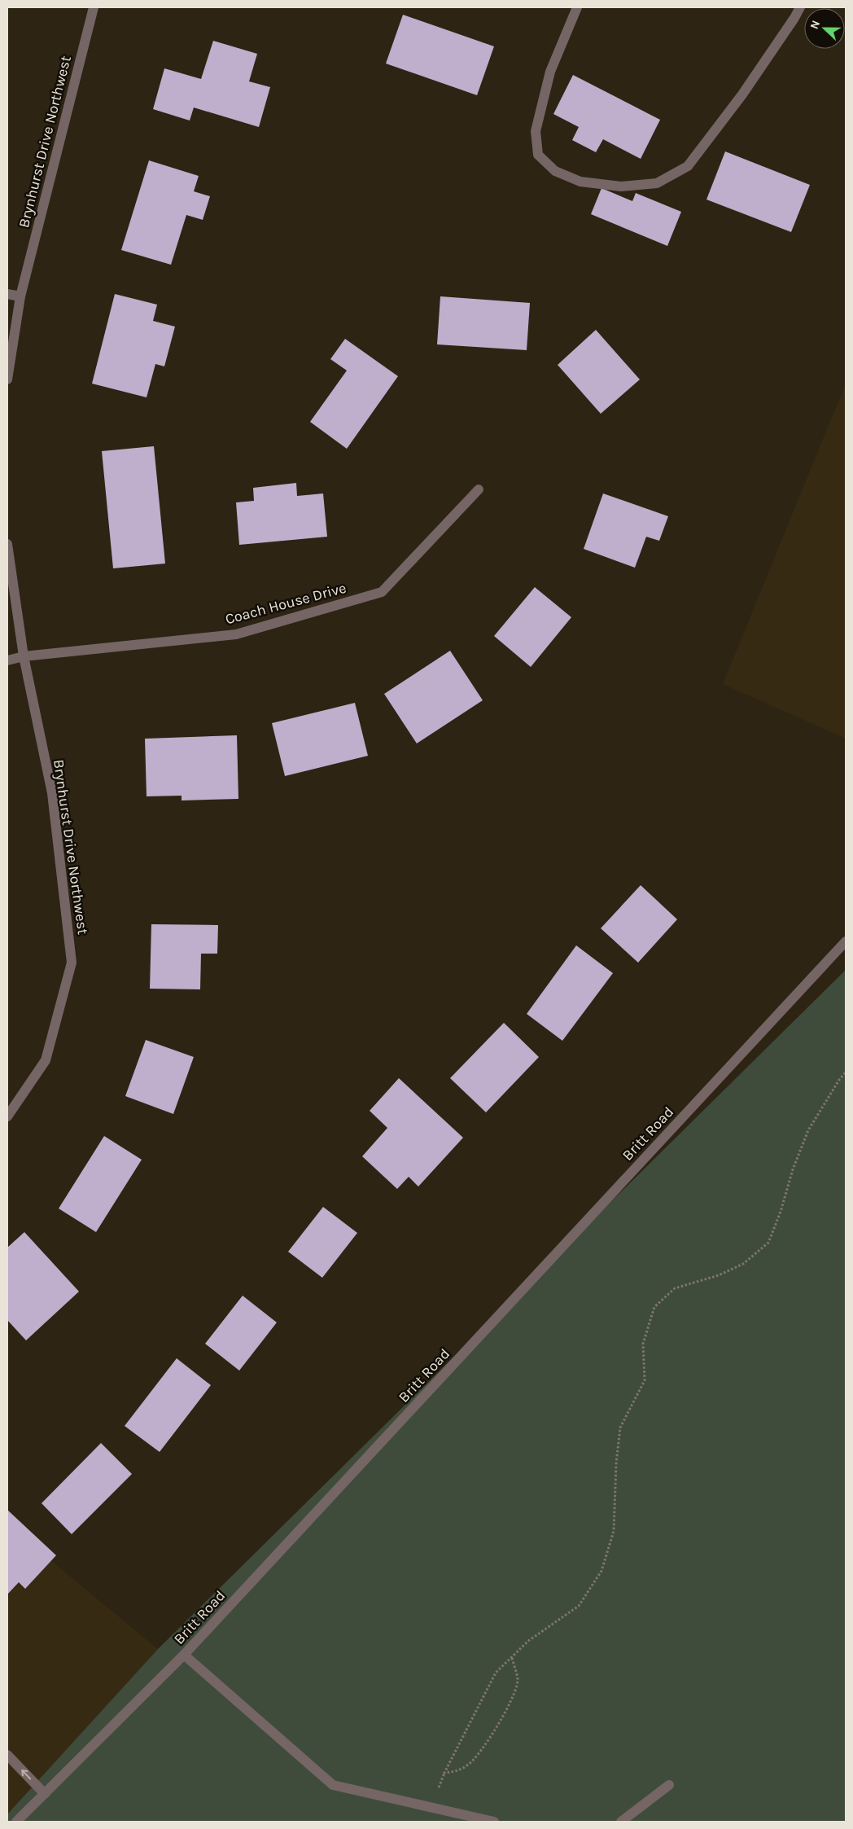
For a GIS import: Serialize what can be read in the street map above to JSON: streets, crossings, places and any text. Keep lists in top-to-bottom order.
{
  "streets": {
    "street": ["Brynhurst Drive Northwest", "Coach House Drive", "Britt Road"]
  },
  "crossings": [
    ["Brynhurst Drive Northwest", "Coach House Drive"]
  ],
  "north": "left"
}
